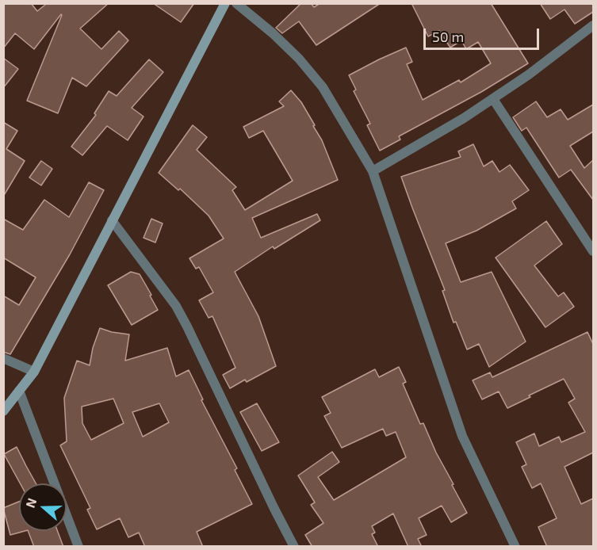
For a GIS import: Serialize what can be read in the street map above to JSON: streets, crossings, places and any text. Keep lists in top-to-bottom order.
{
  "scale_bar": "50 m",
  "north": "left"
}
